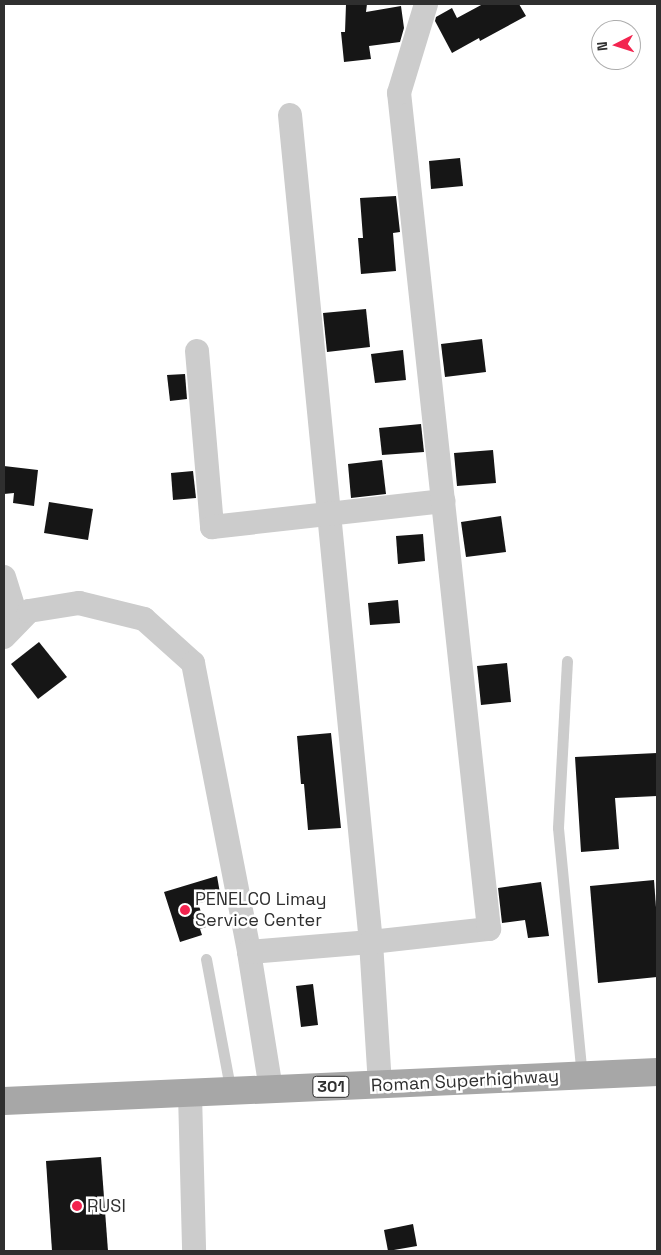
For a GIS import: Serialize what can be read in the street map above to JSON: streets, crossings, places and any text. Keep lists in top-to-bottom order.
{
  "streets": {
    "main road": ["Roman Superhighway", "301"]
  },
  "places": ["PENELCO Limay Service Center", "RUSI"],
  "north": "left"
}
